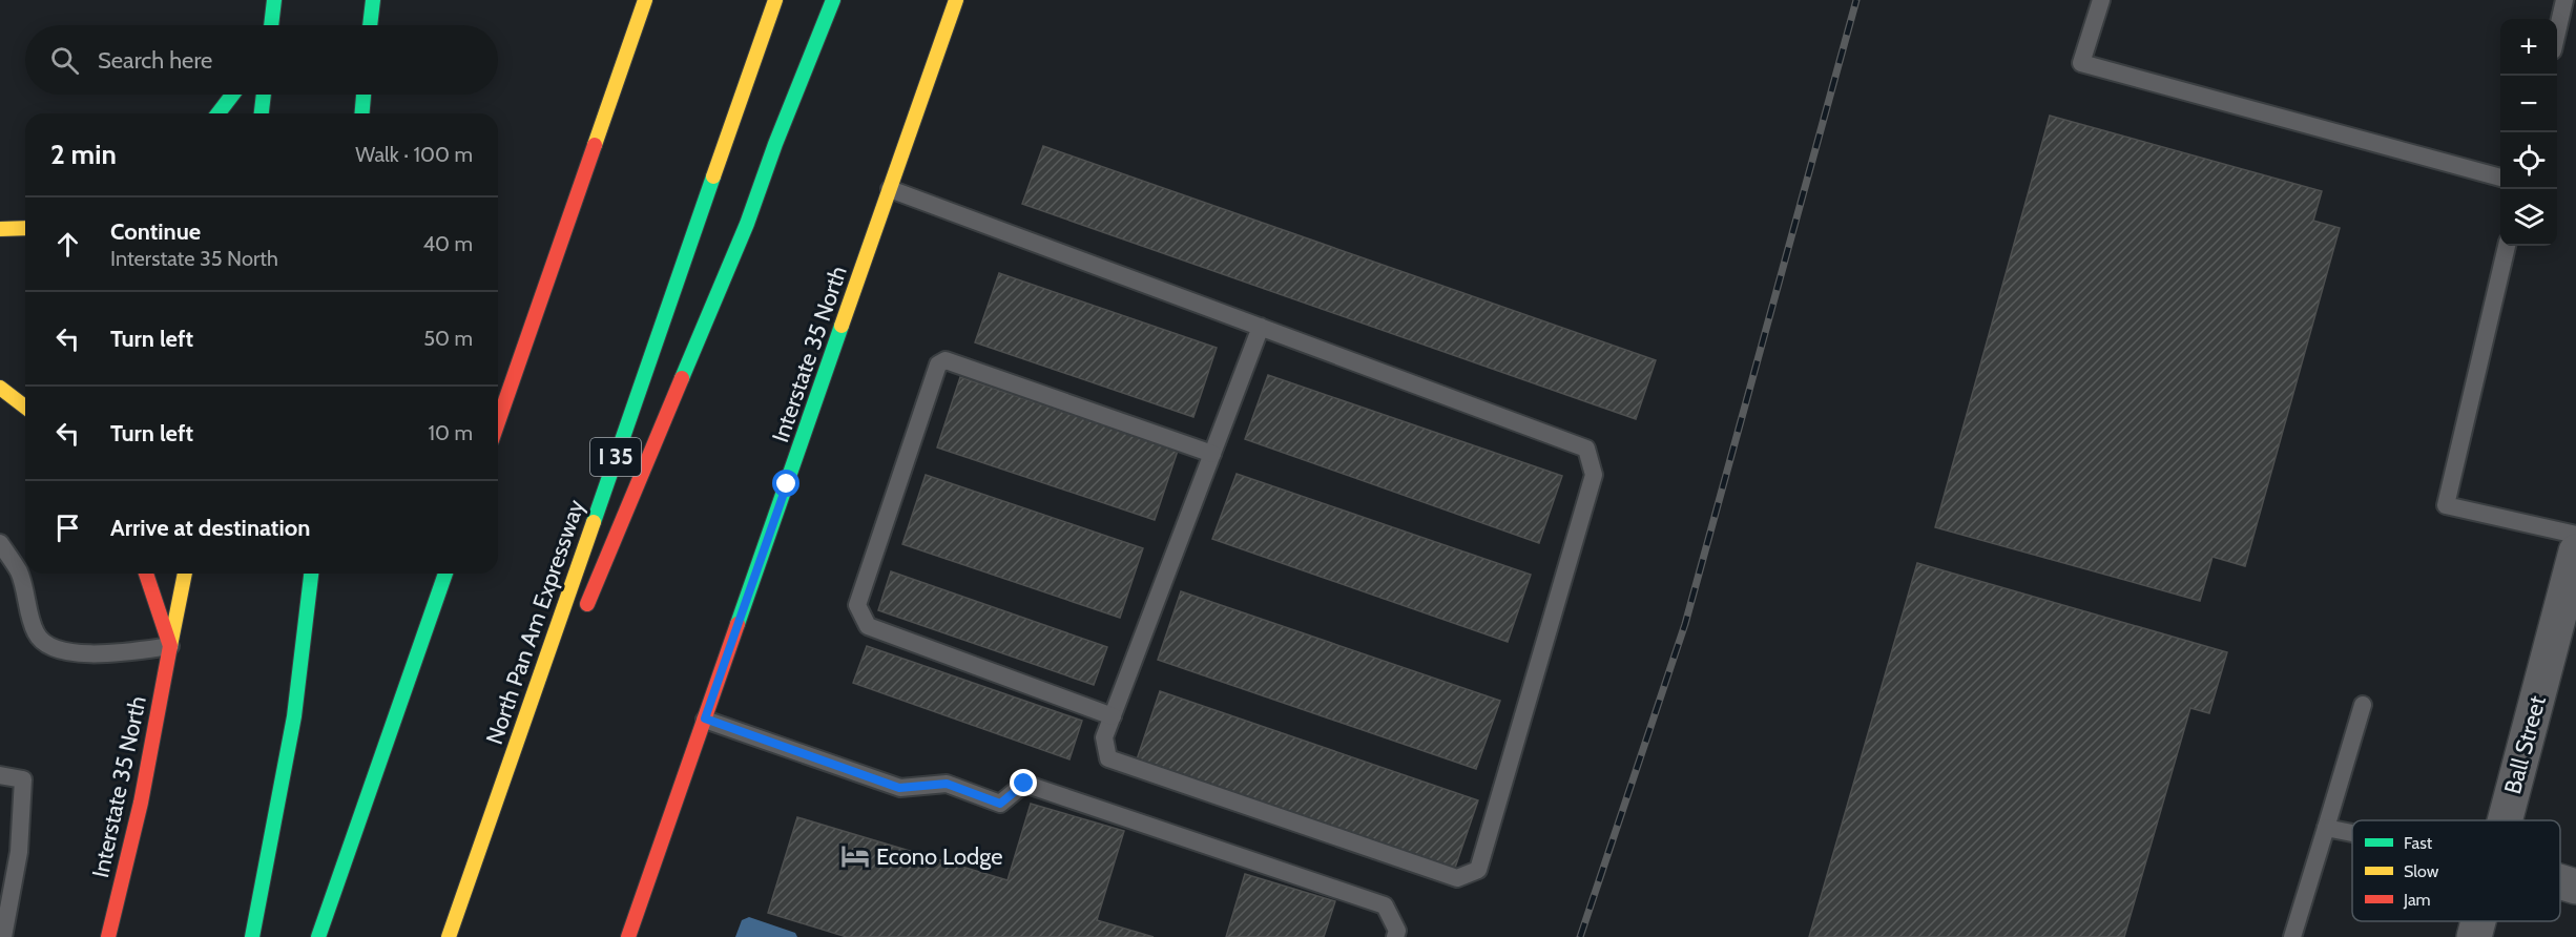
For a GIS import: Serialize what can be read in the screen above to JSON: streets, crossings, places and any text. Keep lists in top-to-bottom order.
{
  "streets": {
    "main road": ["Interstate 35 North", "I 35", "North Pan Am Expressway"],
    "street": ["Ball Street"]
  },
  "places": {
    "hotel": ["Econo Lodge"]
  },
  "legend": ["Fast", "Slow", "Jam"],
  "page": {
    "map_buttons": ["+", "−"],
    "search": "Search here",
    "heading": ["2 min", "Walk · 100 m"],
    "list": [
      ["Continue", "Interstate 35 North", "40 m"],
      ["Turn left", "50 m"],
      ["Turn left", "10 m"],
      "Arrive at destination"
    ]
  }
}
